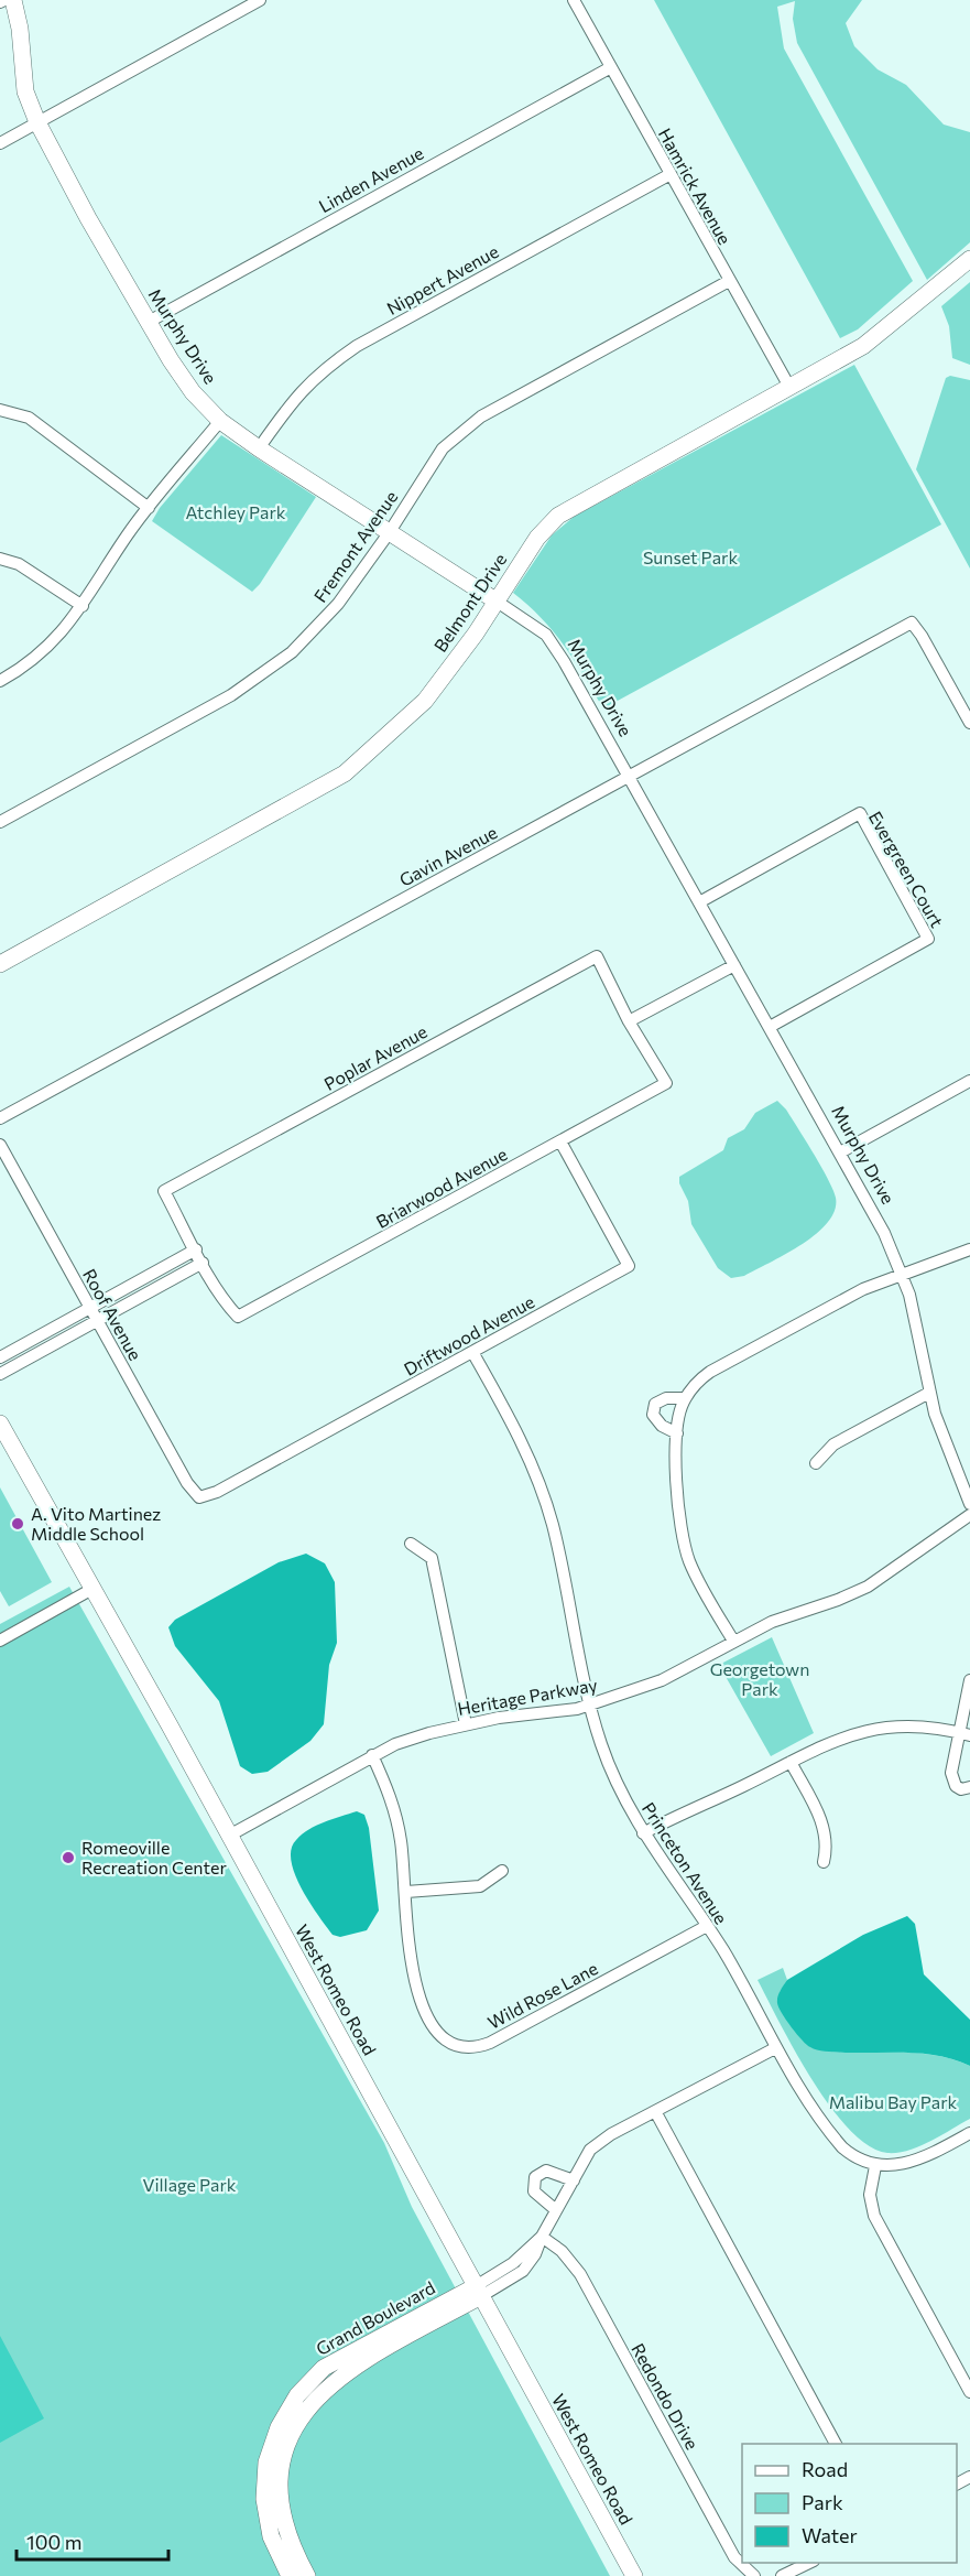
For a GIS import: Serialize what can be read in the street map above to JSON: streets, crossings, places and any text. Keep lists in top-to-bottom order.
{
  "streets": {
    "street": [
      "Linden Avenue",
      "Hamrick Avenue",
      "Nippert Avenue",
      "Murphy Drive",
      "Fremont Avenue",
      "Belmont Drive",
      "Gavin Avenue",
      "Evergreen Court",
      "Poplar Avenue",
      "Briarwood Avenue",
      "Roof Avenue",
      "Driftwood Avenue",
      "Heritage Parkway",
      "Princeton Avenue",
      "West Romeo Road",
      "Wild Rose Lane",
      "Grand Boulevard",
      "Redondo Drive"
    ]
  },
  "crossings": [
    ["Linden Avenue", "Hamrick Avenue"],
    ["Linden Avenue", "Murphy Drive"],
    ["Hamrick Avenue", "Nippert Avenue"],
    ["Hamrick Avenue", "Fremont Avenue"],
    ["Hamrick Avenue", "Belmont Drive"],
    ["Nippert Avenue", "Murphy Drive"],
    ["Murphy Drive", "Fremont Avenue"],
    ["Murphy Drive", "Belmont Drive"],
    ["Murphy Drive", "Gavin Avenue"],
    ["Murphy Drive", "Evergreen Court"],
    ["Poplar Avenue", "Briarwood Avenue"],
    ["Briarwood Avenue", "Driftwood Avenue"],
    ["Roof Avenue", "Driftwood Avenue"],
    ["Driftwood Avenue", "Princeton Avenue"],
    ["Heritage Parkway", "Princeton Avenue"],
    ["Heritage Parkway", "West Romeo Road"],
    ["Heritage Parkway", "Wild Rose Lane"],
    ["Princeton Avenue", "Wild Rose Lane"],
    ["West Romeo Road", "Grand Boulevard"]
  ],
  "parks": [
    "Atchley Park",
    "Sunset Park",
    "Georgetown Park",
    "Malibu Bay Park",
    "Village Park"
  ],
  "places": ["A. Vito Martinez Middle School", "Romeoville Recreation Center"],
  "legend": ["Road", "Park", "Water"],
  "scale_bar": "100 m"
}
